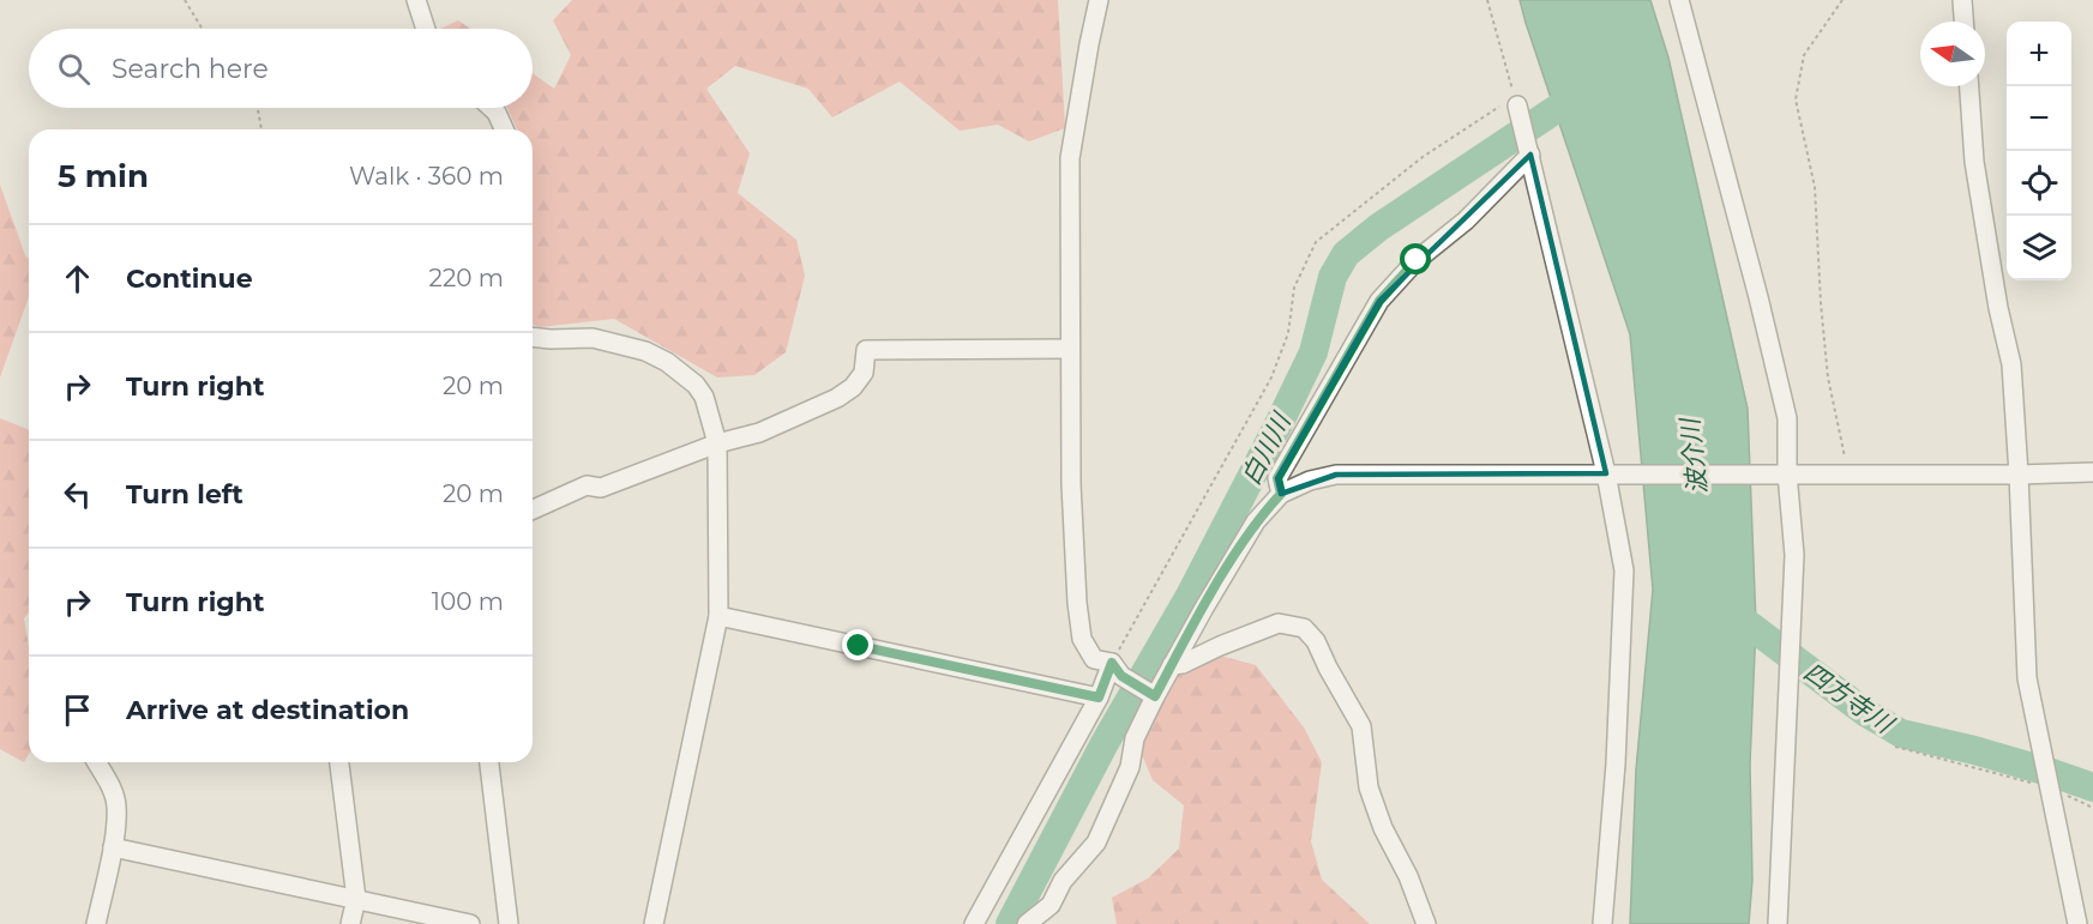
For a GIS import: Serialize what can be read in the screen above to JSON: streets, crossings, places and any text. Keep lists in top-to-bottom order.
{
  "water": ["白川川", "波介川", "四方寺川"],
  "north": "left",
  "page": {
    "map_buttons": ["+", "−"],
    "search": "Search here",
    "heading": ["5 min", "Walk · 360 m"],
    "list": [
      ["Continue", "220 m"],
      ["Turn right", "20 m"],
      ["Turn left", "20 m"],
      ["Turn right", "100 m"],
      "Arrive at destination"
    ]
  }
}
